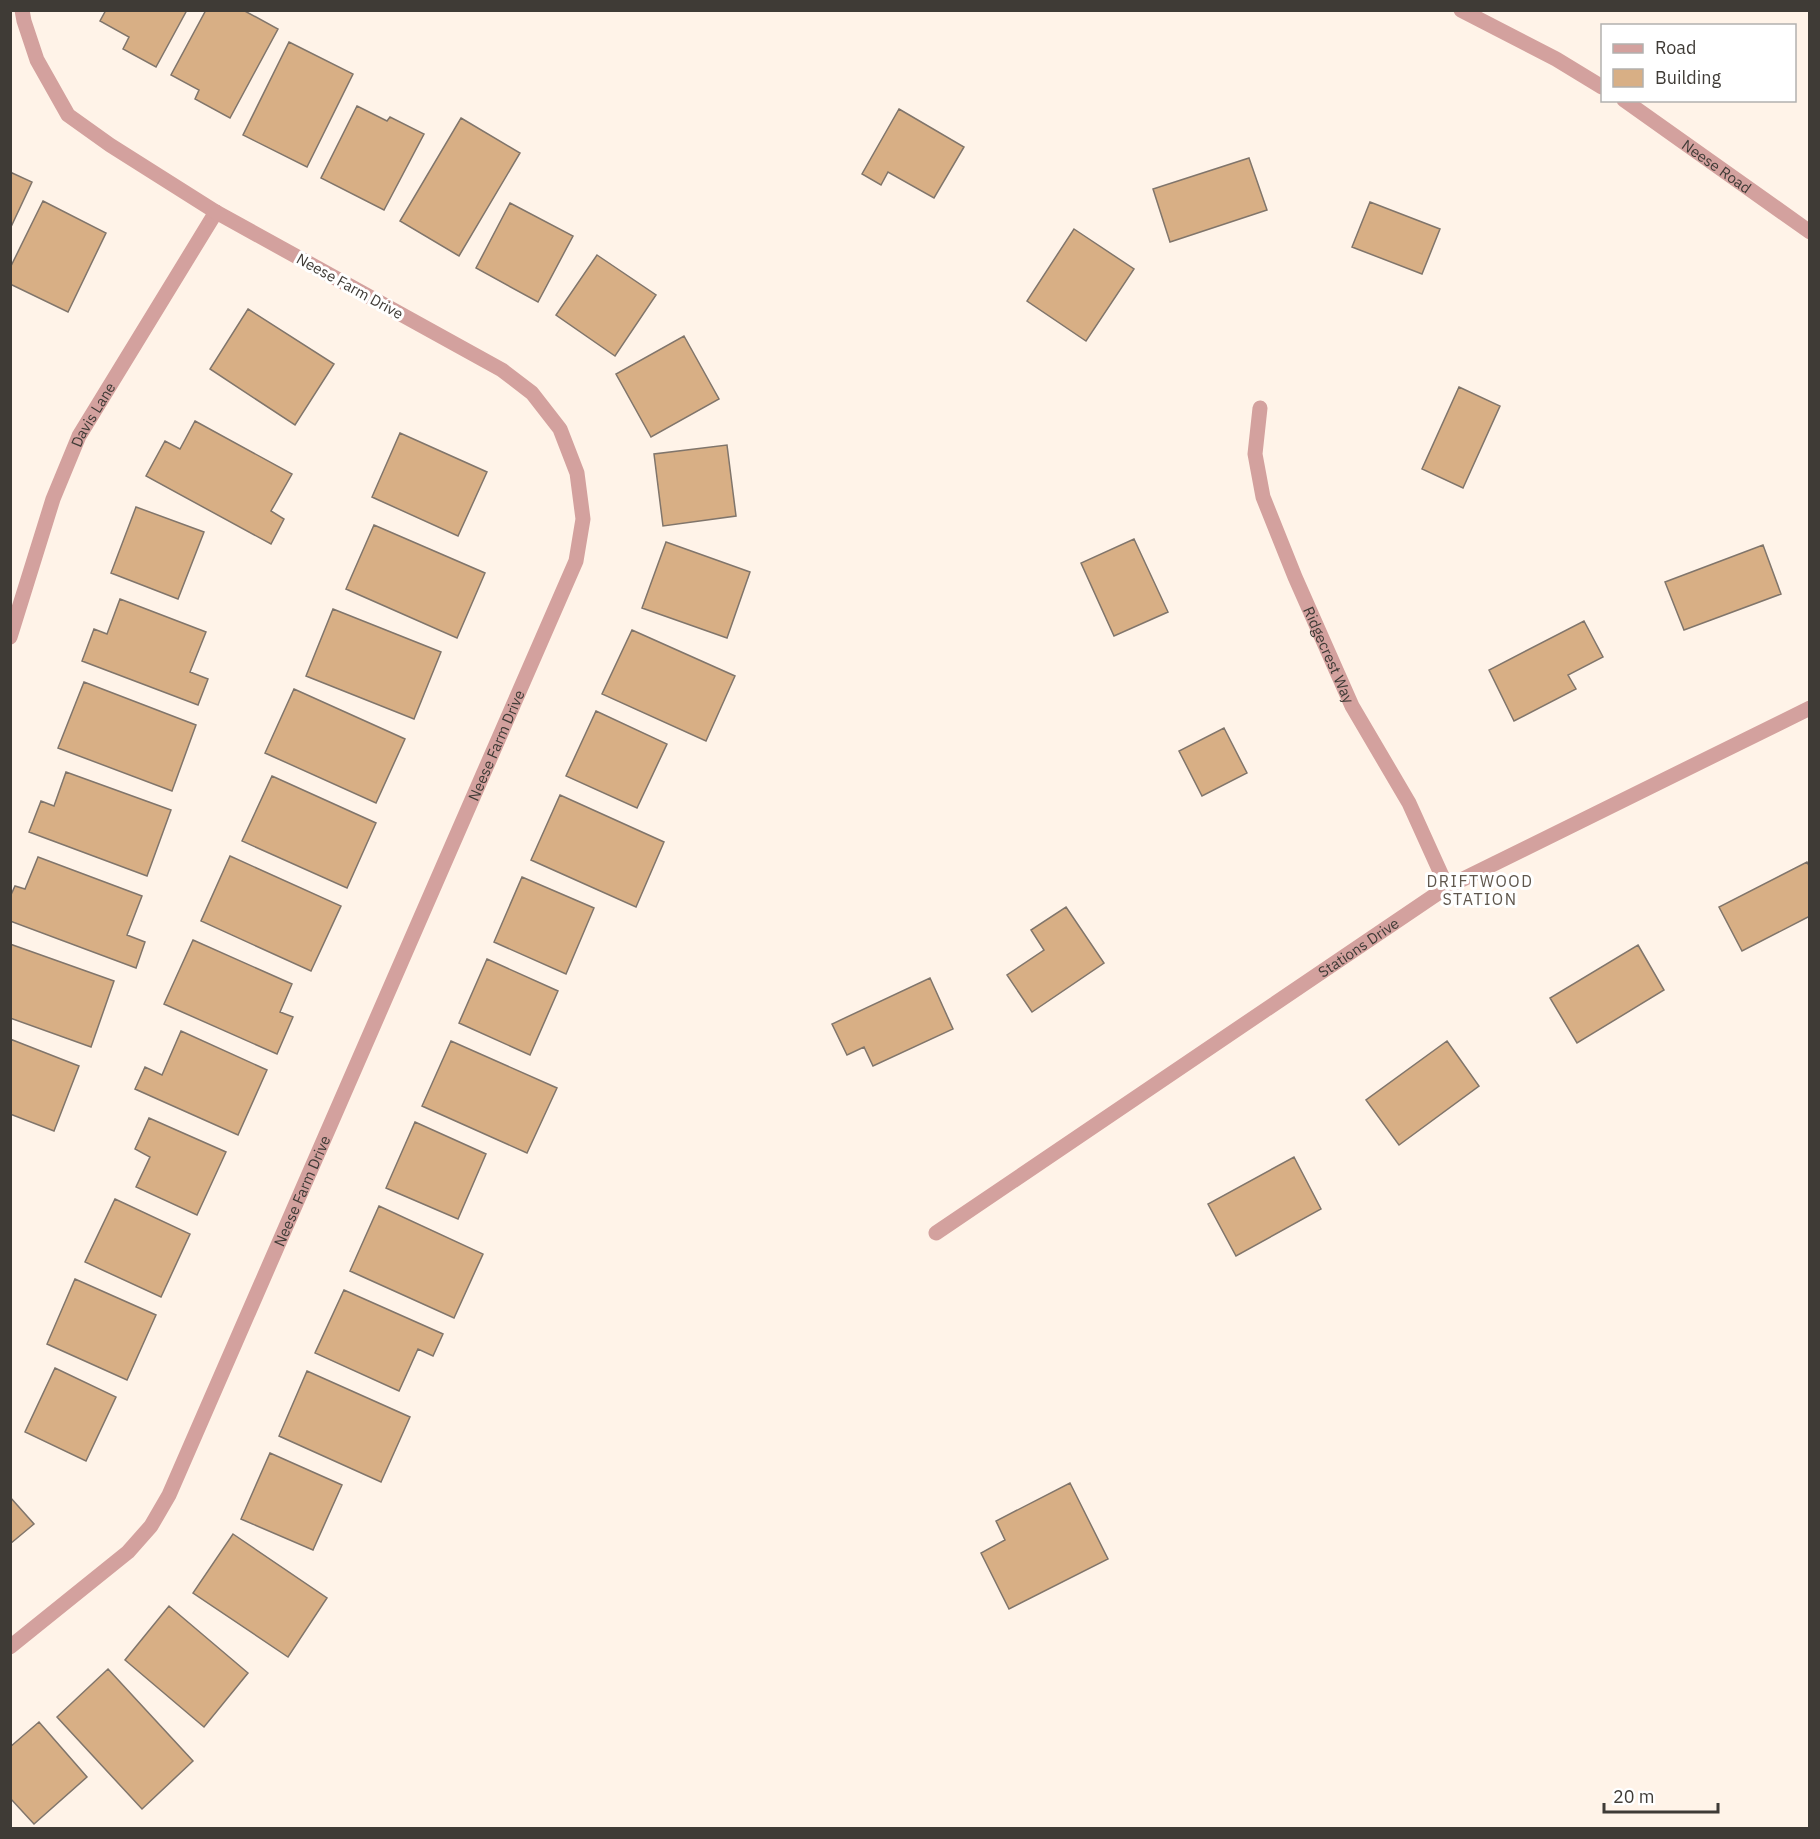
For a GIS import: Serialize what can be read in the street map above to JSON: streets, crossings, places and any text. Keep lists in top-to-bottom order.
{
  "streets": {
    "street": [
      "Neese Road",
      "Neese Farm Drive",
      "Davis Lane",
      "Ridgecrest Way",
      "Stations Drive"
    ]
  },
  "crossings": [
    ["Neese Farm Drive", "Davis Lane"],
    ["Ridgecrest Way", "Stations Drive"]
  ],
  "districts": ["DRIFTWOOD STATION"],
  "legend": ["Road", "Building"],
  "scale_bar": "20 m"
}
